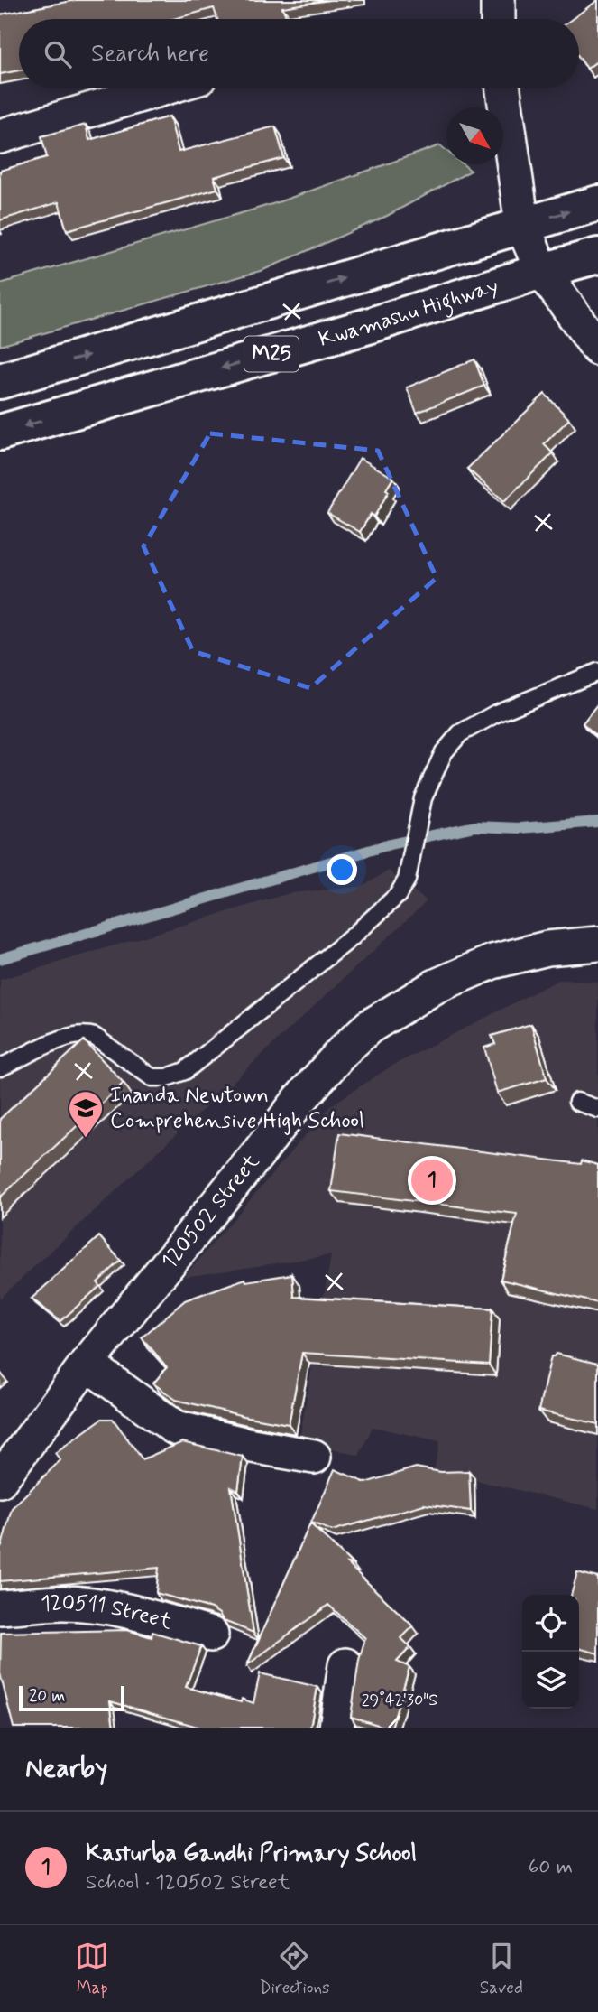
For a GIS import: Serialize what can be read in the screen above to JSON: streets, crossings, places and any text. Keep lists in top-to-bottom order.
{
  "streets": {
    "main road": ["Kwamashu Highway", "M25"],
    "street": ["120502 Street", "120511 Street"]
  },
  "places": {
    "school or university": ["Inanda Newtown Comprehensive High School"]
  },
  "scale_bar": "20 m",
  "north": "bottom right",
  "page": {
    "search": "Search here",
    "pins": "1",
    "scale": "20 m",
    "heading": "Nearby",
    "list": [
      {
        "mark": "1",
        "name": "Kasturba Gandhi Primary School",
        "note": "School · 120502 Street",
        "value": "60 m"
      }
    ],
    "nav": ["Map", "Directions", "Saved"]
  },
  "coordinates": ["29°42'30\"S"]
}
